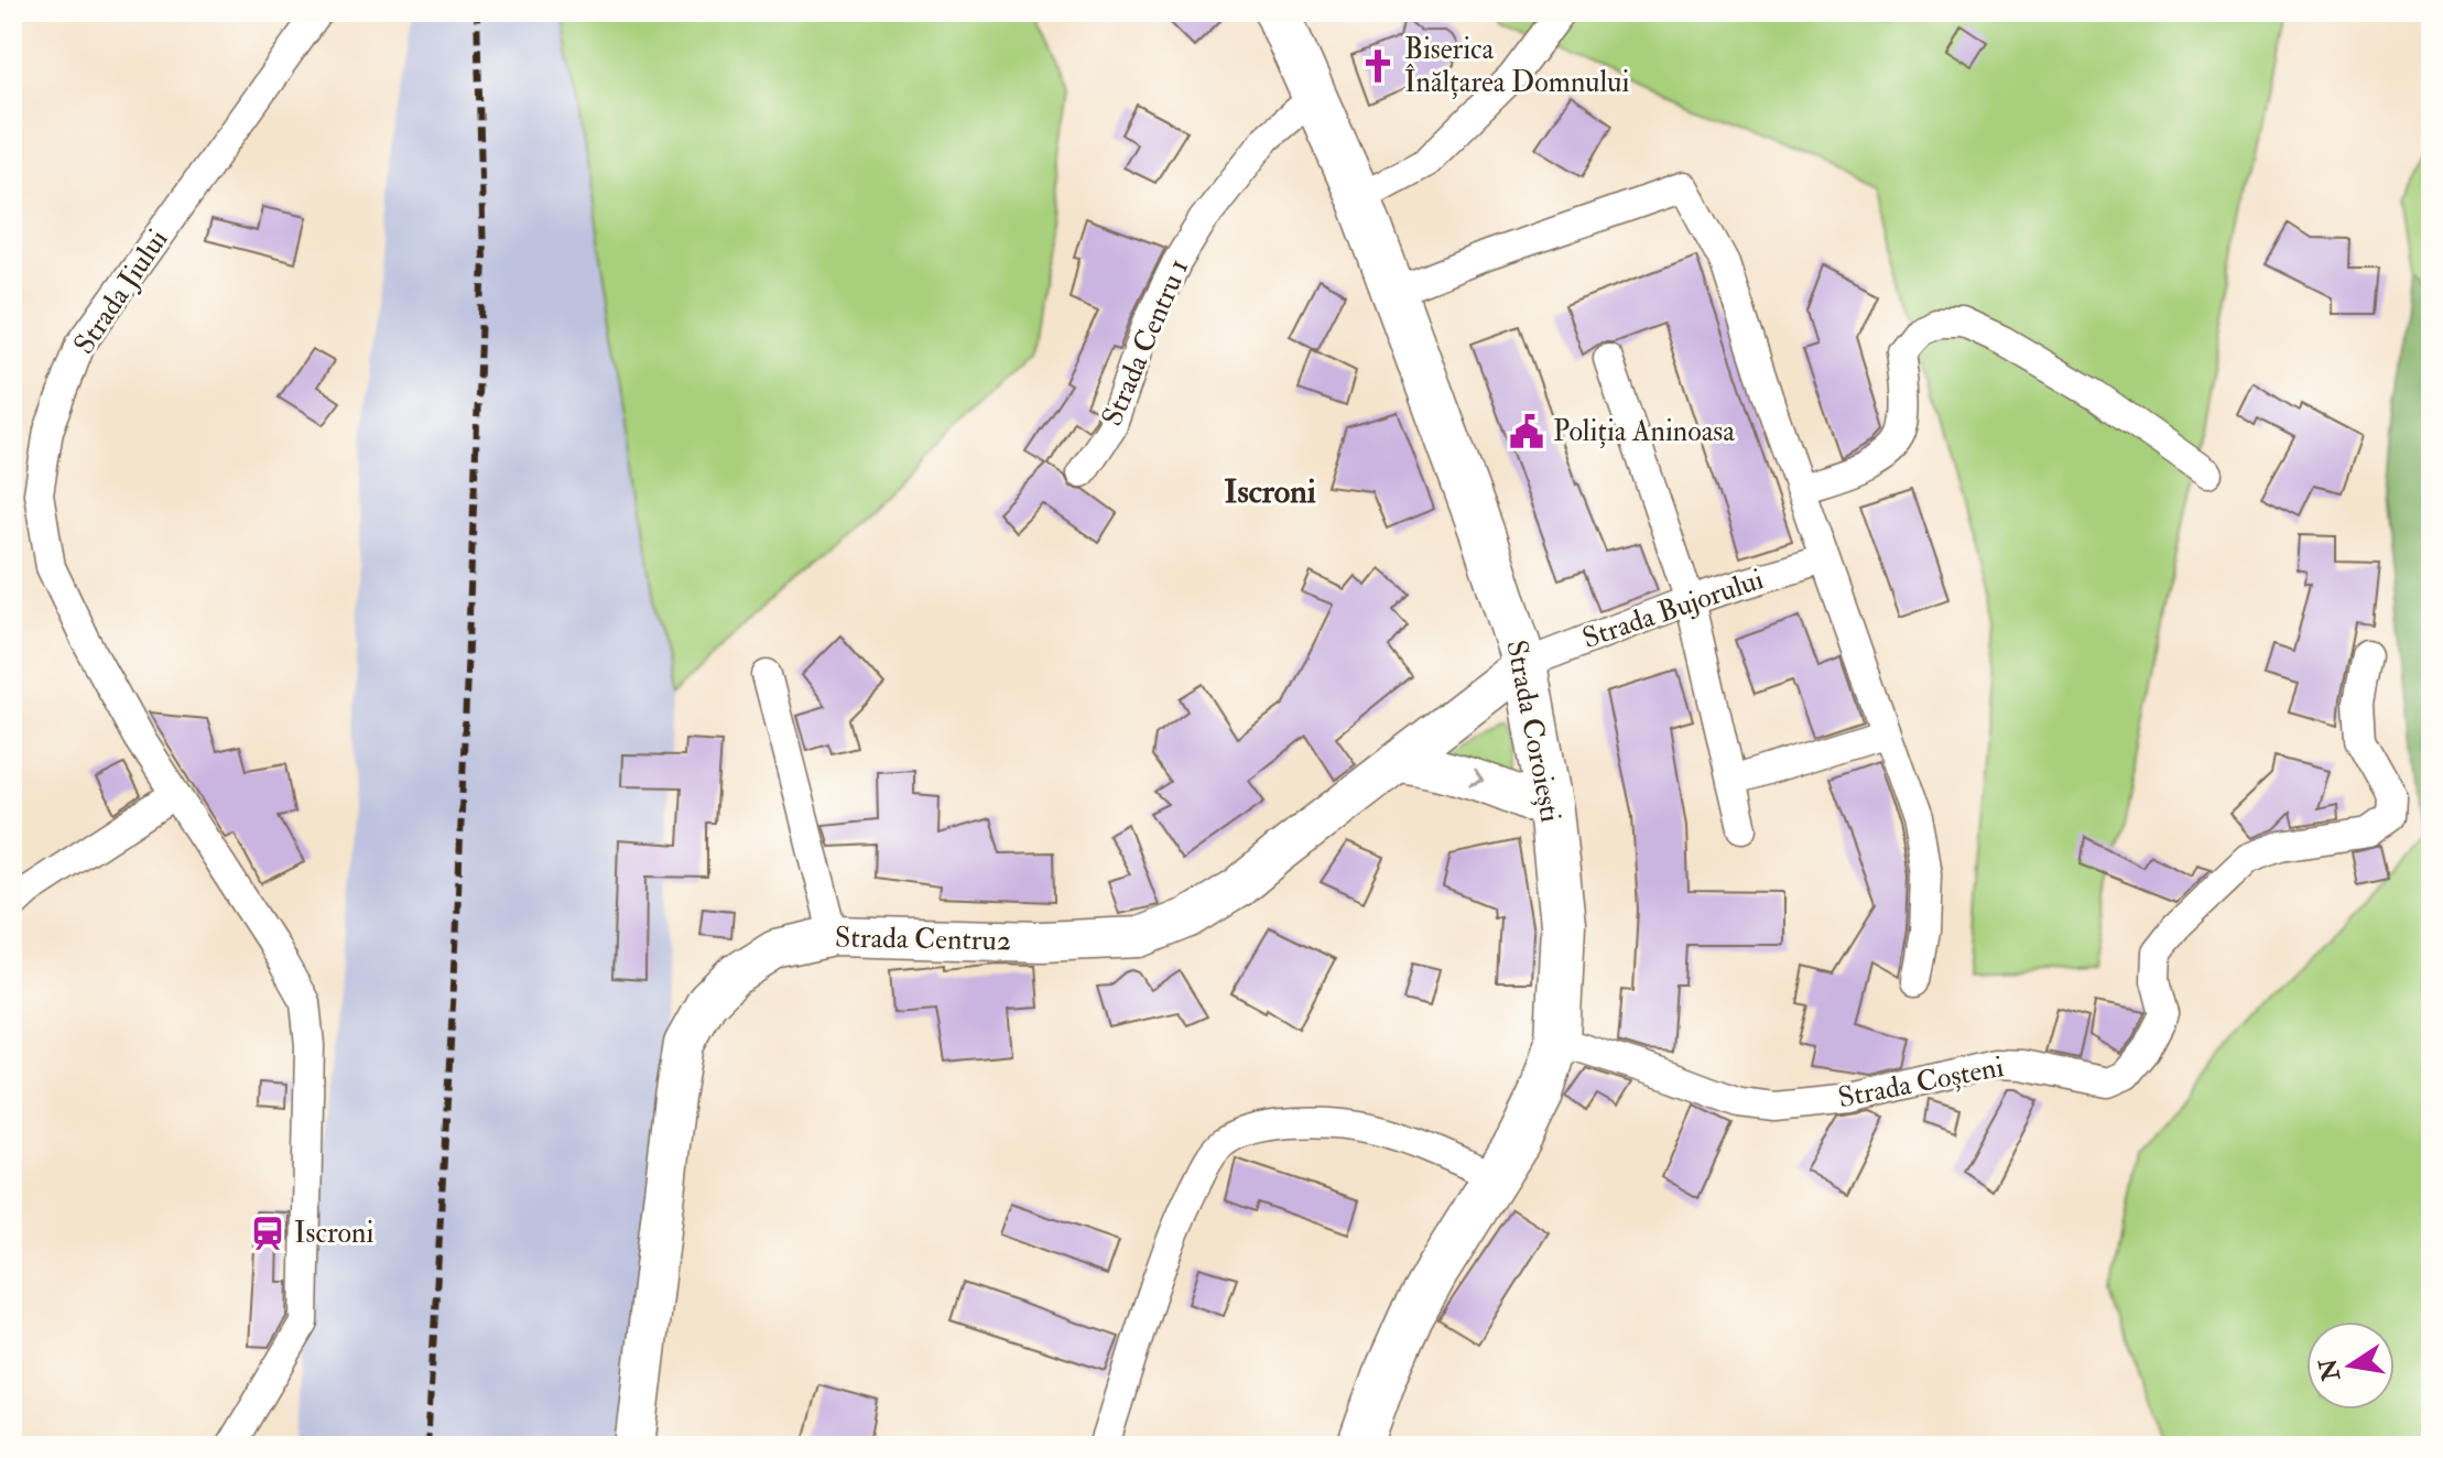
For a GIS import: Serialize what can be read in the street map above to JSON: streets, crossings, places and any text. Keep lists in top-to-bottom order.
{
  "streets": {
    "main road": ["Strada Coroiești"],
    "street": [
      "Strada Jiului",
      "Strada Centru 1",
      "Strada Bujorului",
      "Strada Centru2",
      "Strada Coșteni"
    ]
  },
  "crossings": [
    ["Strada Centru 1", "Strada Coroiești"],
    ["Strada Bujorului", "Strada Coroiești"],
    ["Strada Bujorului", "Strada Centru2"],
    ["Strada Coroiești", "Strada Centru2"],
    ["Strada Coroiești", "Strada Coșteni"]
  ],
  "districts": ["Iscroni"],
  "places": {
    "church": ["Biserica Înălțarea Domnului"],
    "public building": ["Poliția Aninoasa"],
    "station": ["Iscroni"]
  },
  "north": "left"
}
